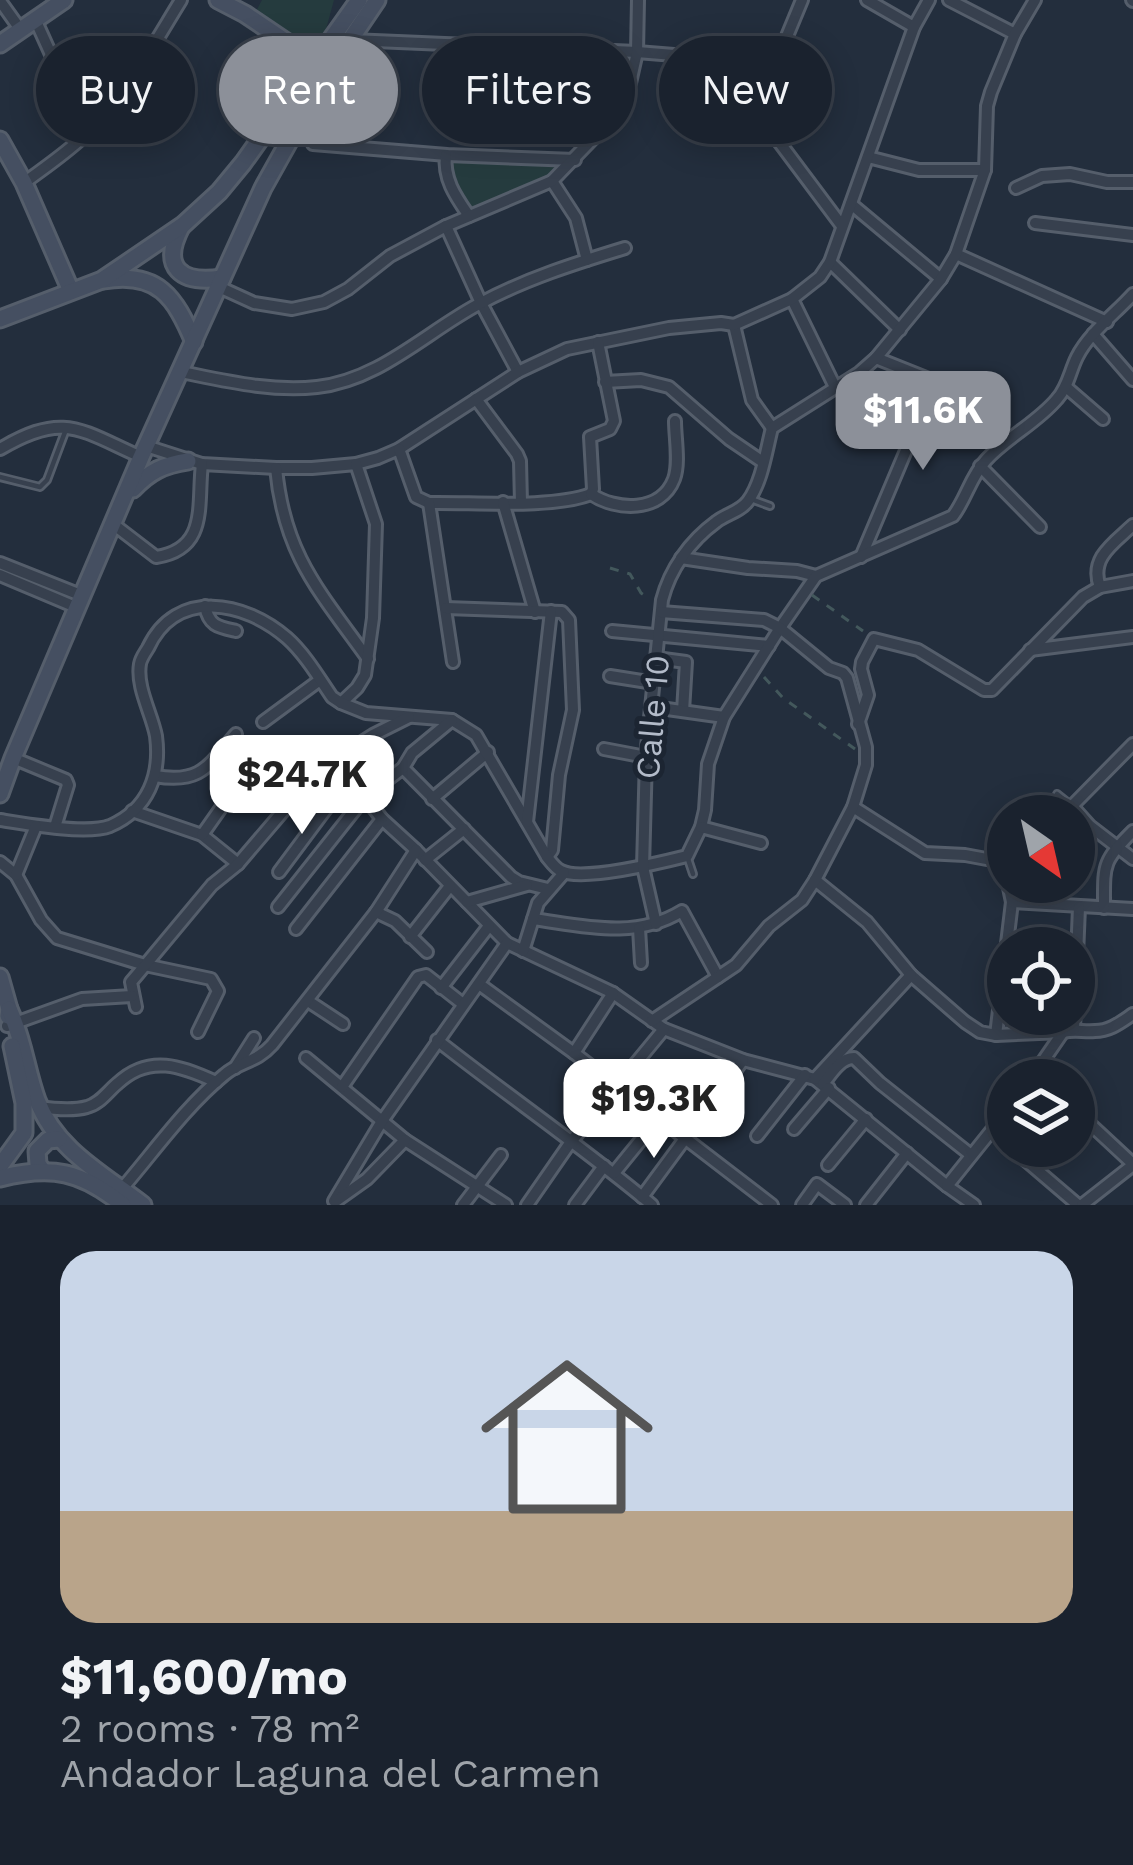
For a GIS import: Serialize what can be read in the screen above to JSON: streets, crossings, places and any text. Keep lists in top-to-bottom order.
{
  "streets": {
    "street": ["Calle 10"]
  },
  "north": "bottom right",
  "page": {
    "chip": [
      "Buy",
      "Rent",
      "Filters",
      "New"
    ],
    "price": ["$11.6K", "$24.7K", "$19.3K"],
    "list": [
      {
        "name": "$11,600/mo",
        "note": "2 rooms · 78 m² · Andador Laguna del Carmen"
      }
    ]
  }
}
